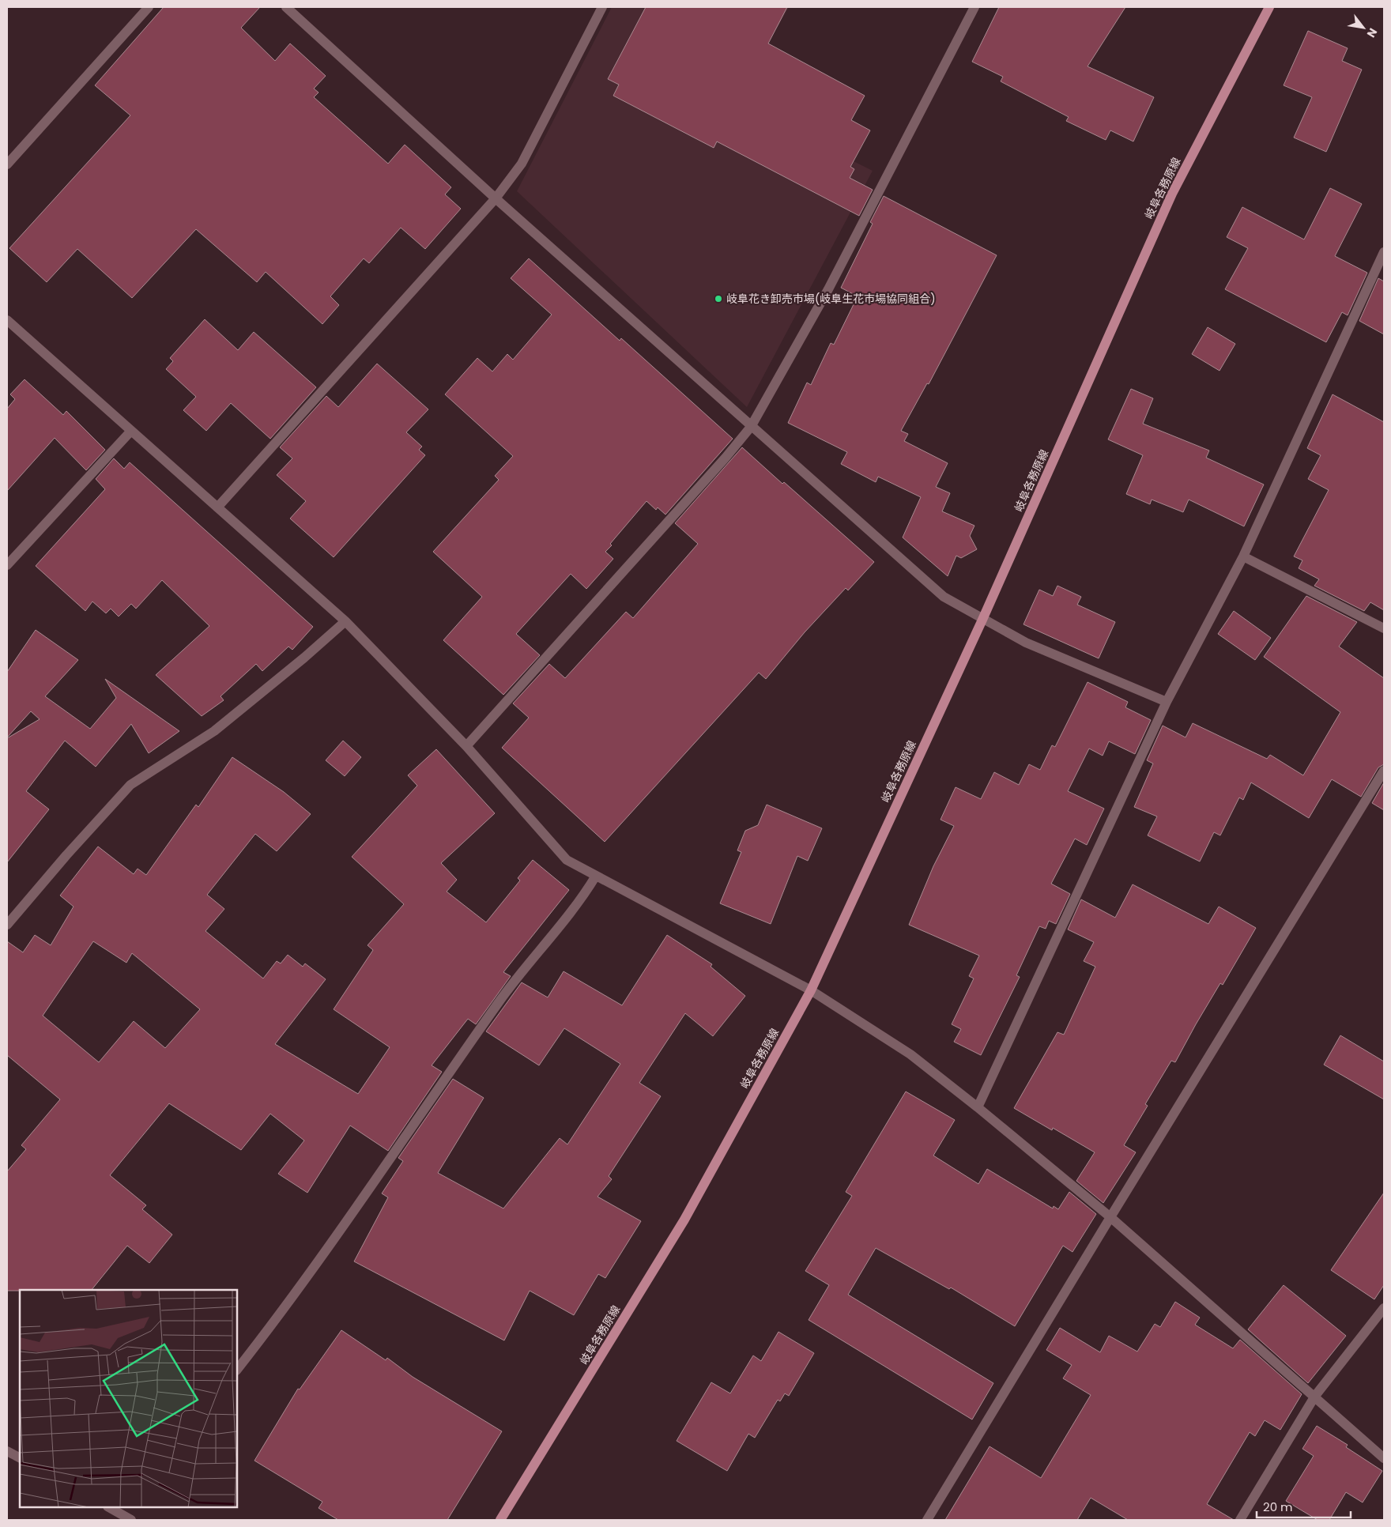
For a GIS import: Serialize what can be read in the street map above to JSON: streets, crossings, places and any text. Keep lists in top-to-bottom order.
{
  "streets": {
    "main road": ["岐阜各務原線"]
  },
  "places": ["岐阜花き卸売市場(岐阜生花市場協同組合)"],
  "scale_bar": "20 m",
  "north": "bottom right"
}
